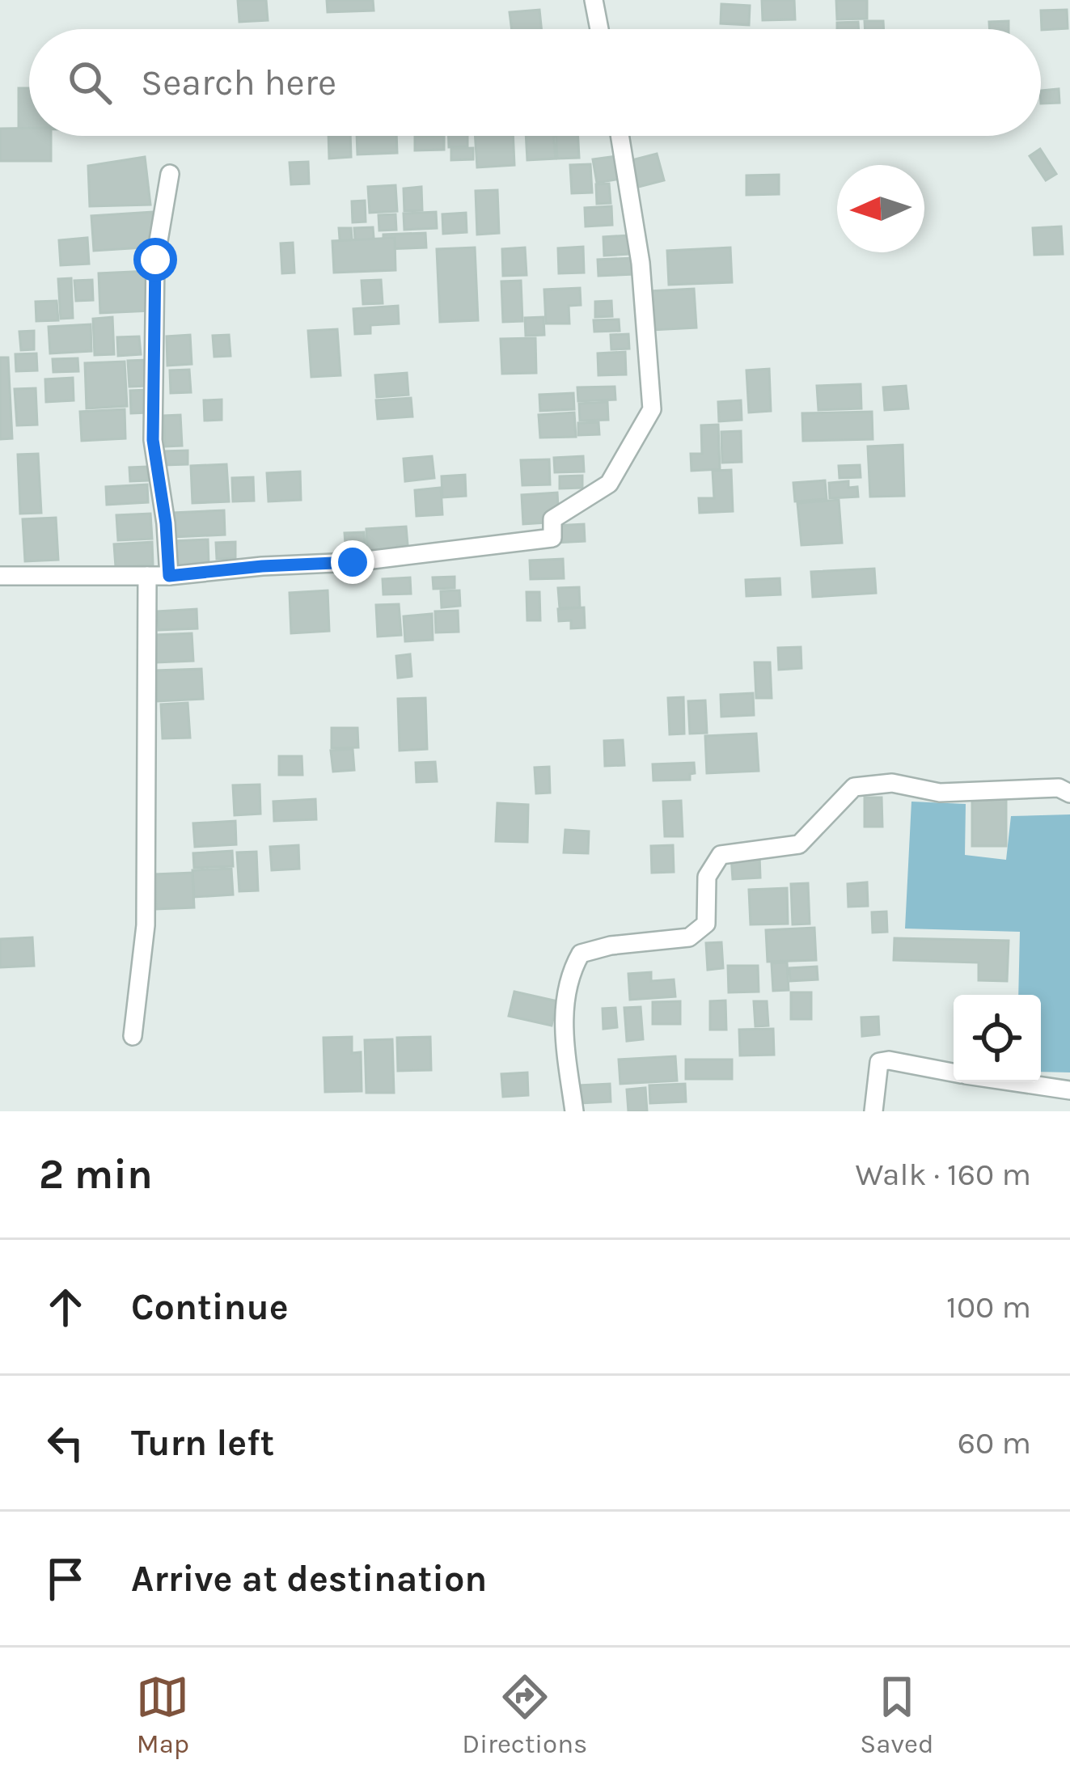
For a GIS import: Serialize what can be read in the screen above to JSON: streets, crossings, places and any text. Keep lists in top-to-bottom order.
{
  "north": "left",
  "page": {
    "search": "Search here",
    "heading": ["2 min", "Walk · 160 m"],
    "list": [
      ["Continue", "100 m"],
      ["Turn left", "60 m"],
      "Arrive at destination"
    ],
    "nav": ["Map", "Directions", "Saved"]
  }
}
